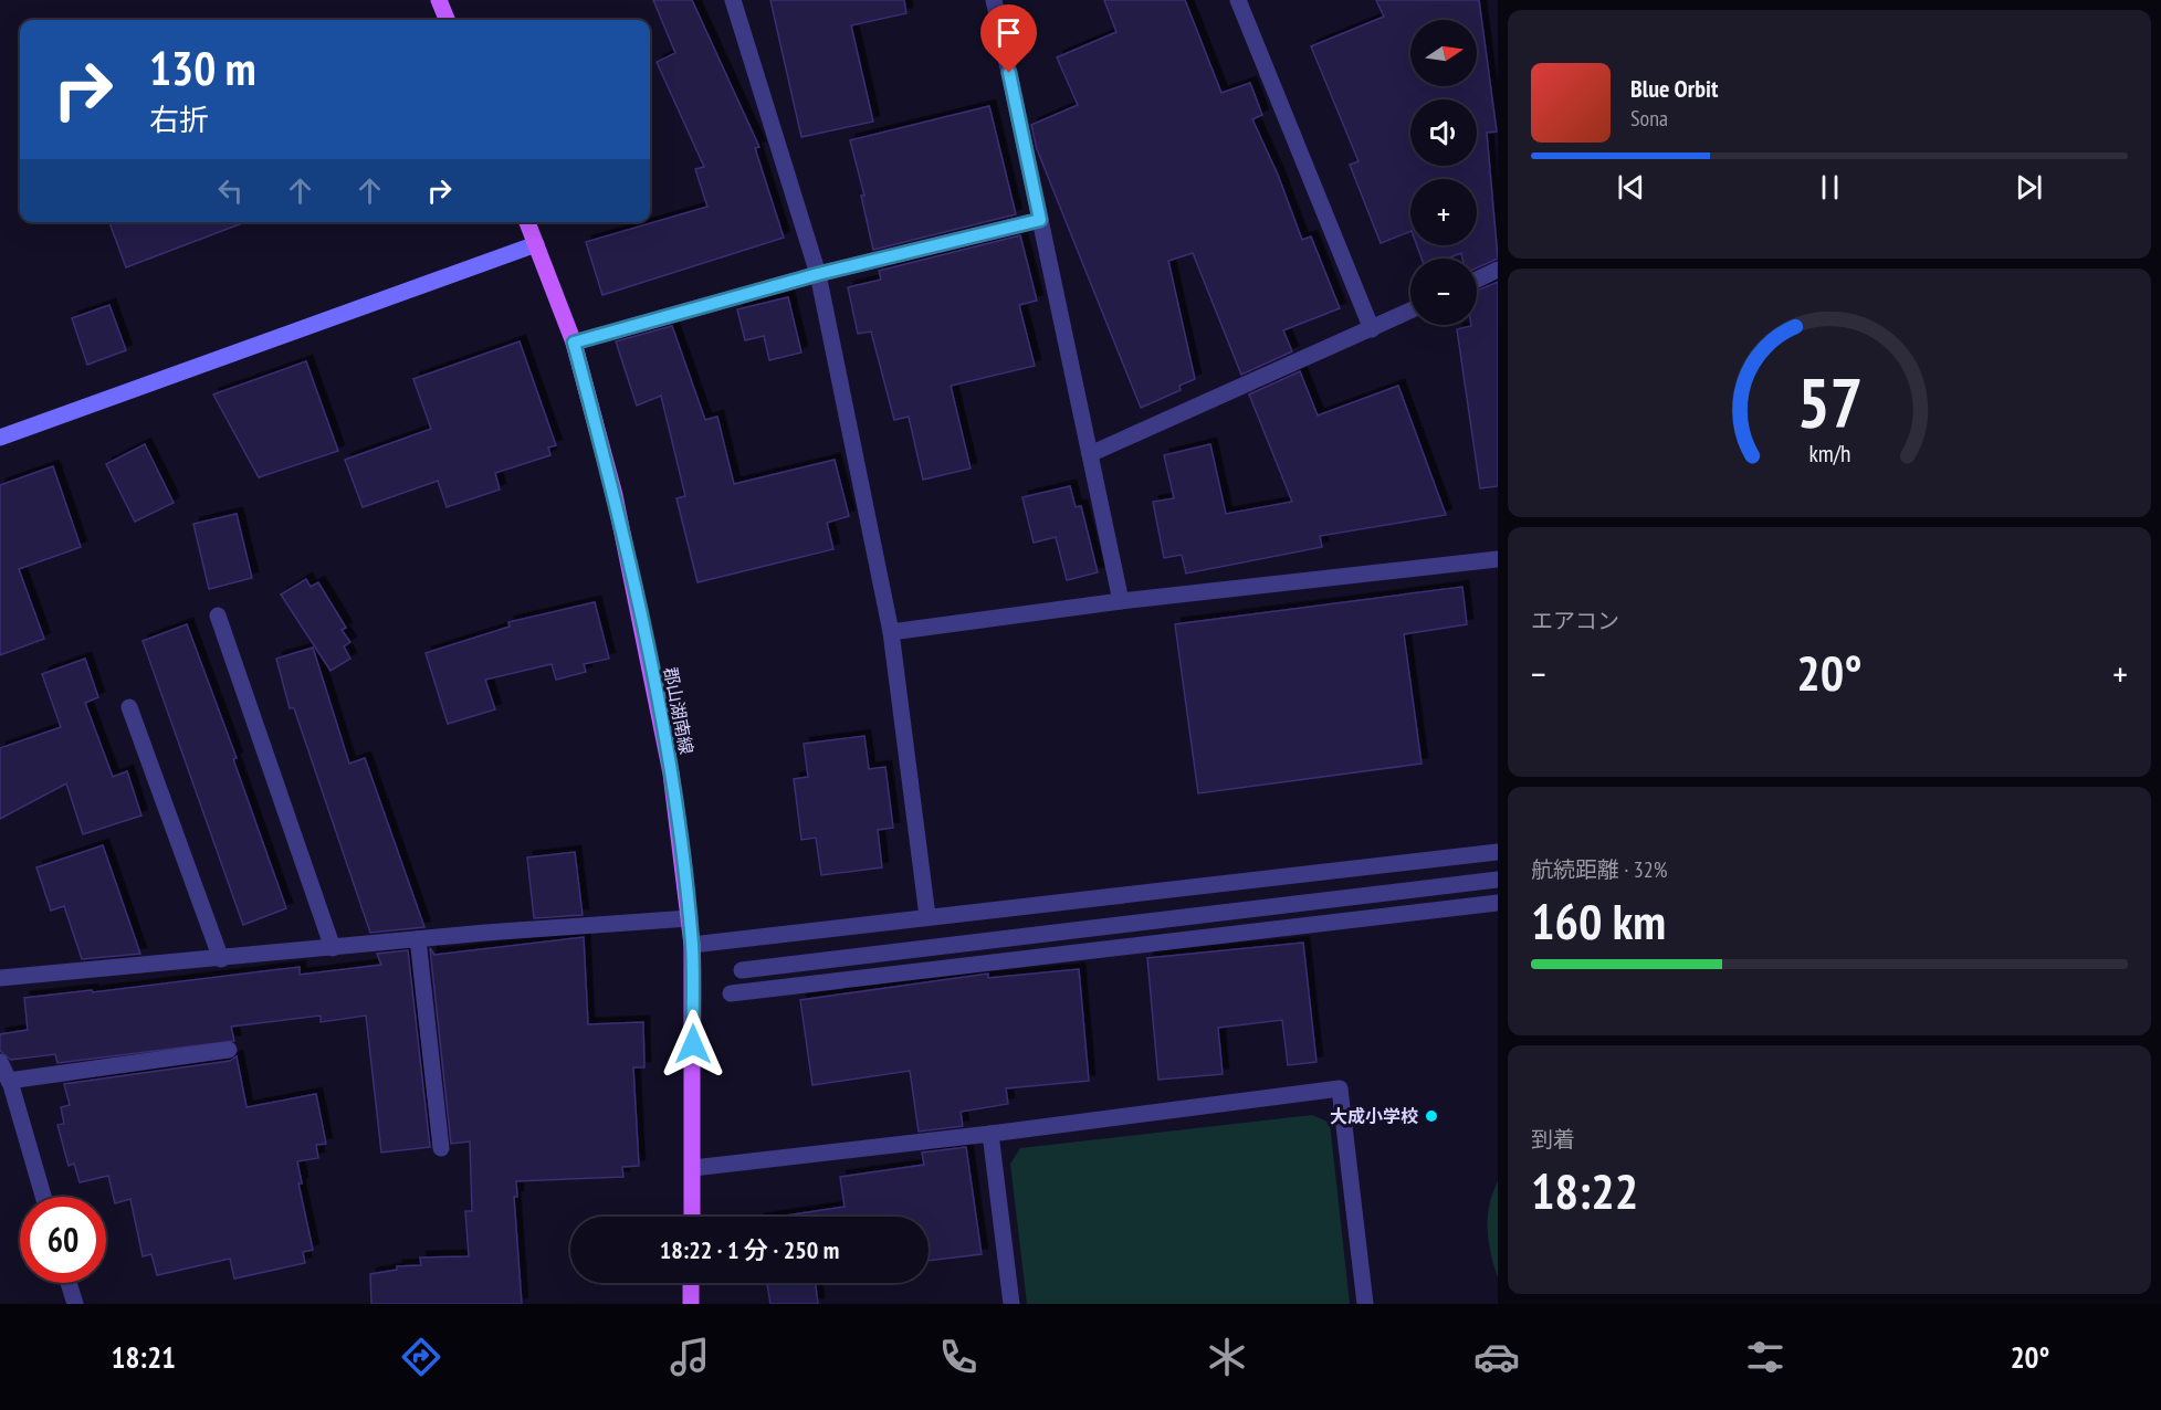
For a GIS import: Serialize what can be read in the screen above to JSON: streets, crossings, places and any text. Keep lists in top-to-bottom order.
{
  "streets": {
    "main road": ["郡山湖南線"]
  },
  "places": ["大成小学校"],
  "north": "right",
  "page": {
    "map_buttons": ["+", "−"],
    "turn": ["130 m", "右折"],
    "song": ["Blue Orbit", "Sona"],
    "tile": [
      "エアコン",
      ["航続距離 · 32%", "160 km"],
      ["到着", "18:22"]
    ],
    "heat": ["−", "20°", "+"],
    "limit": "60",
    "trip": "18:22 · 1 分 · 250 m",
    "tabs": ["18:21", "20°"],
    "gauge": ["57", "km/h"]
  }
}
